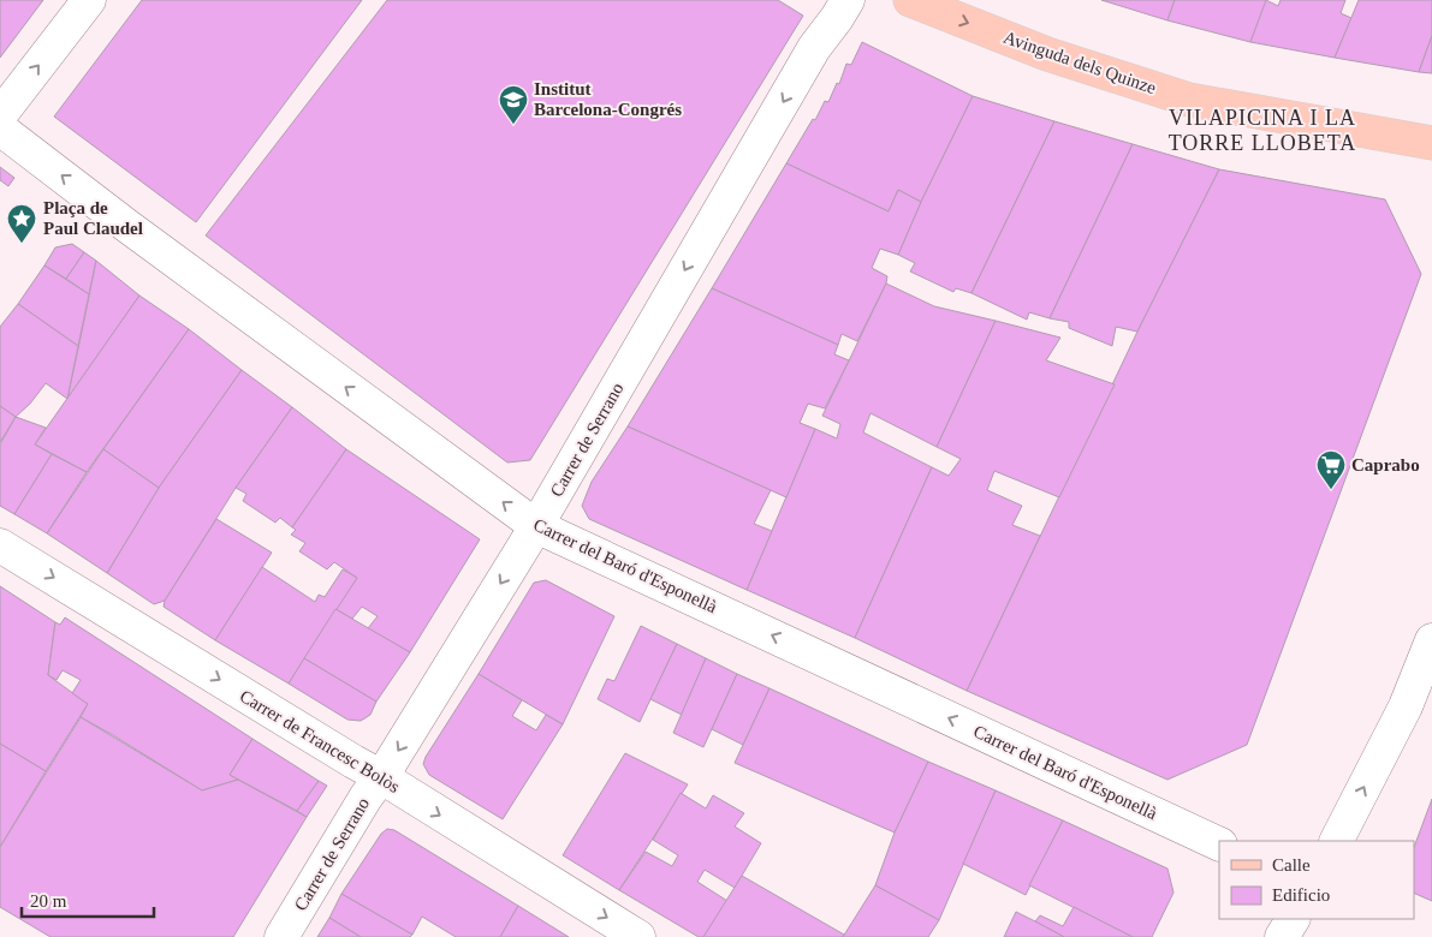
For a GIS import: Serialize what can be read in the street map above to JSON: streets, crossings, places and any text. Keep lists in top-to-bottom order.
{
  "streets": {
    "main road": ["Avinguda dels Quinze"],
    "street": ["Carrer de Serrano", "Carrer del Baró d'Esponellà", "Carrer de Francesc Bolòs"]
  },
  "crossings": [
    ["Carrer de Serrano", "Carrer del Baró d'Esponellà"],
    ["Carrer de Serrano", "Carrer de Francesc Bolòs"]
  ],
  "one_way": [
    "Avinguda dels Quinze",
    "Carrer de Serrano",
    "Carrer del Baró d'Esponellà",
    "Carrer de Francesc Bolòs"
  ],
  "districts": ["VILAPICINA I LA TORRE LLOBETA"],
  "places": {
    "school or university": ["Institut Barcelona-Congrés"],
    "place": ["Plaça de Paul Claudel"],
    "supermarket": ["Caprabo"]
  },
  "legend": ["Calle", "Edificio"],
  "scale_bar": "20 m"
}
